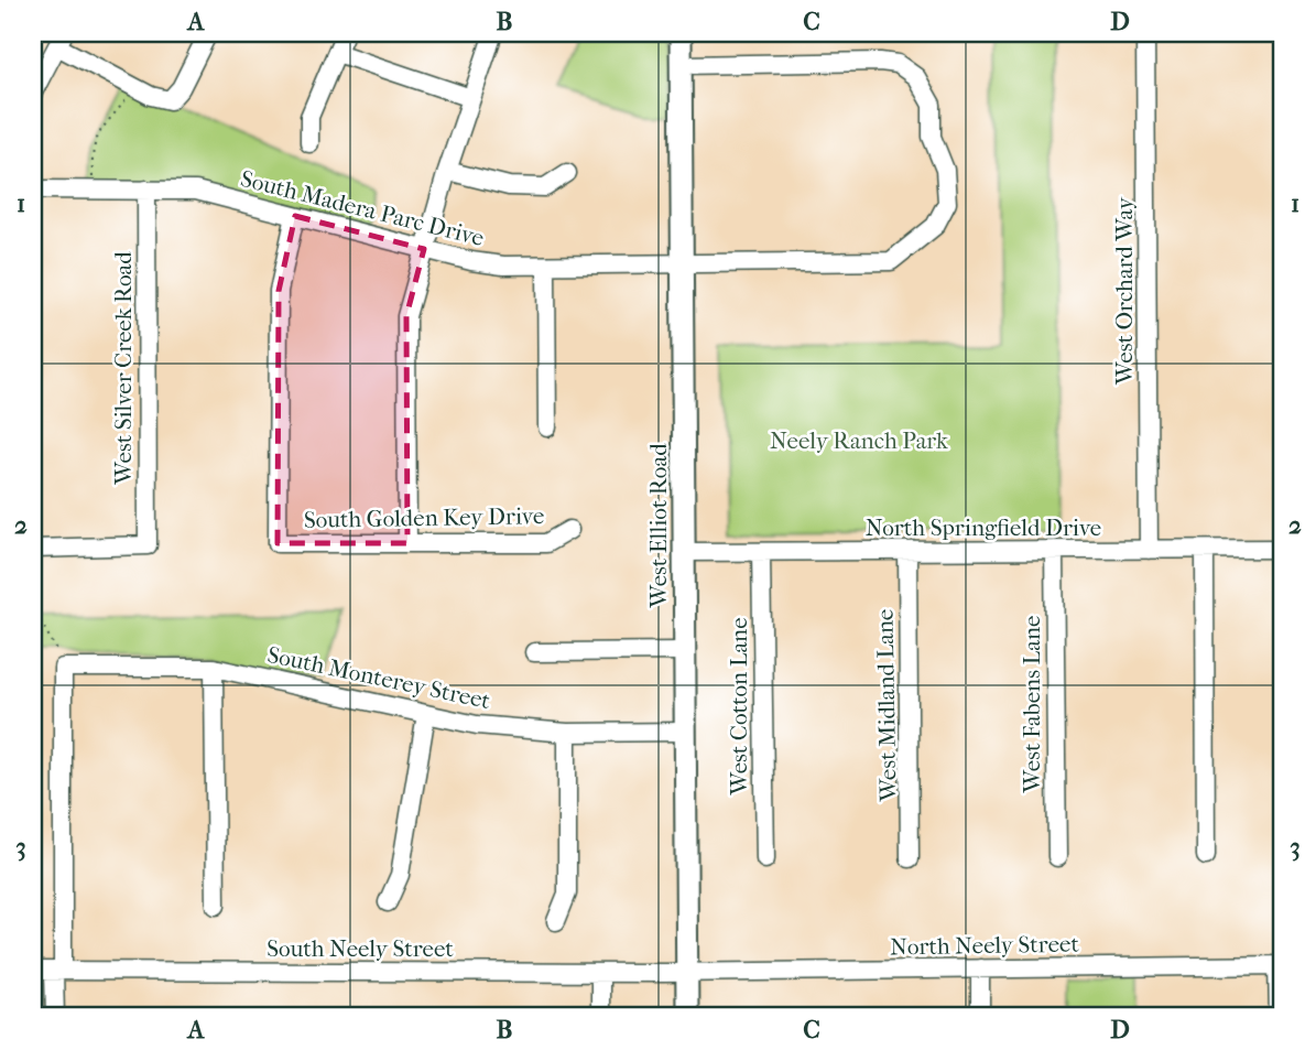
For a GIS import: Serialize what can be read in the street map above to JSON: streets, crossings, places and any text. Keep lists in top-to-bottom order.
{
  "streets": {
    "main road": ["West Elliot Road"],
    "street": [
      "South Madera Parc Drive",
      "West Orchard Way",
      "West Silver Creek Road",
      "South Golden Key Drive",
      "North Springfield Drive",
      "South Monterey Street",
      "West Fabens Lane",
      "West Midland Lane",
      "West Cotton Lane",
      "North Neely Street",
      "South Neely Street"
    ]
  },
  "crossings": [
    ["South Madera Parc Drive", "West Silver Creek Road"],
    ["South Madera Parc Drive", "South Golden Key Drive"],
    ["South Madera Parc Drive", "West Elliot Road"],
    ["West Orchard Way", "North Springfield Drive"],
    ["West Elliot Road", "North Springfield Drive"],
    ["West Elliot Road", "South Monterey Street"],
    ["West Elliot Road", "North Neely Street"],
    ["West Elliot Road", "South Neely Street"],
    ["North Springfield Drive", "West Fabens Lane"],
    ["North Springfield Drive", "West Midland Lane"],
    ["North Springfield Drive", "West Cotton Lane"],
    ["North Neely Street", "South Neely Street"]
  ],
  "parks": ["Neely Ranch Park"],
  "grid": {
    "columns": [
      "A",
      "B",
      "C",
      "D"
    ],
    "rows": ["1", "2", "3"]
  }
}
